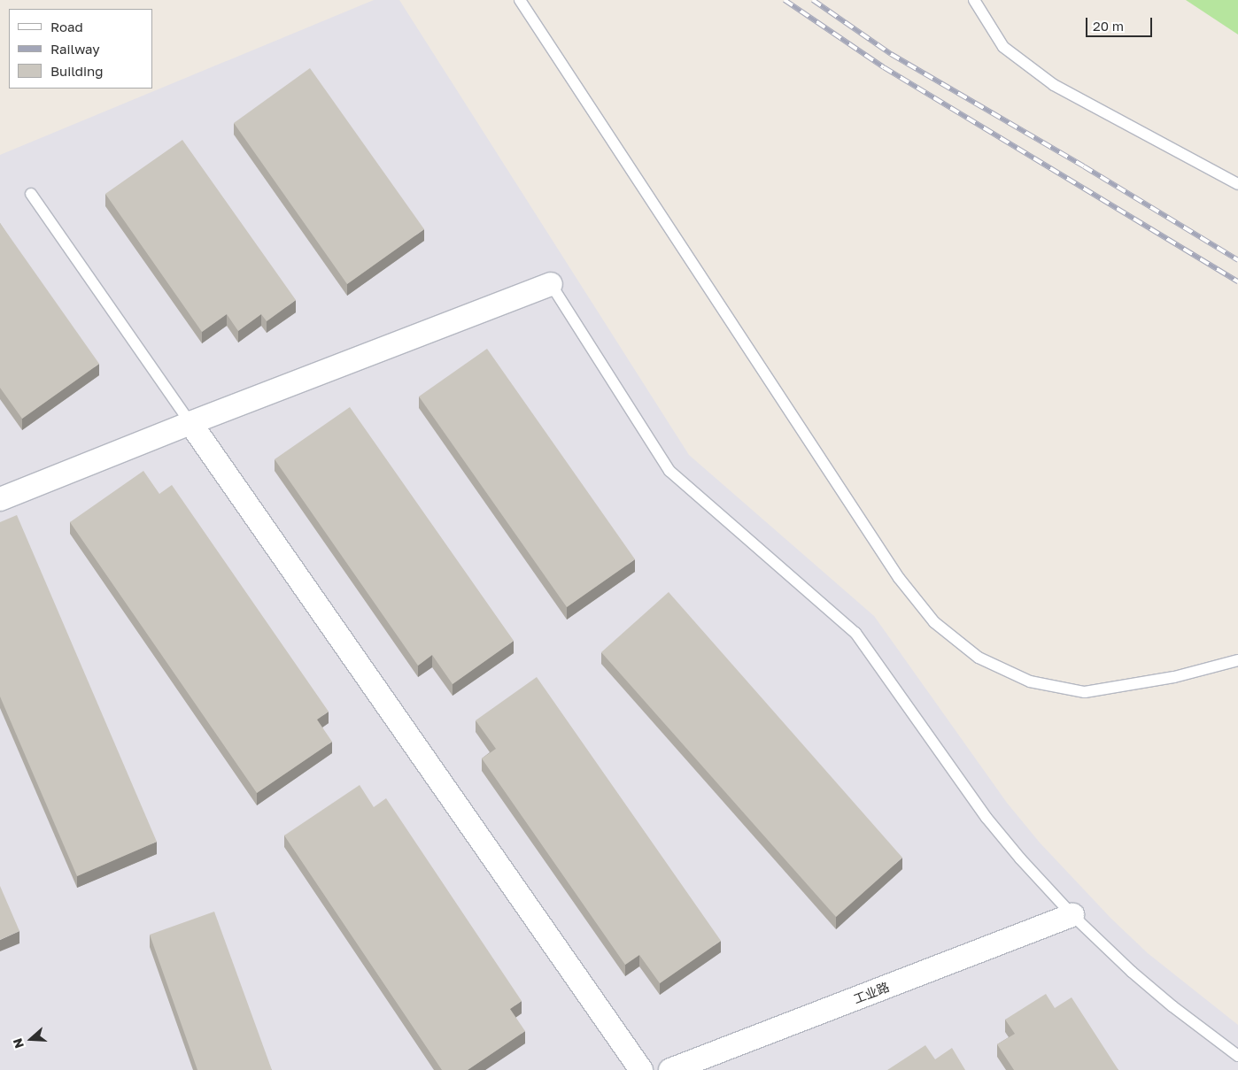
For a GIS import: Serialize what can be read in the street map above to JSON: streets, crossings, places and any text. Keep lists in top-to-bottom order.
{
  "streets": {
    "street": ["工业路"]
  },
  "legend": ["Road", "Railway", "Building"],
  "scale_bar": "20 m",
  "north": "left"
}
